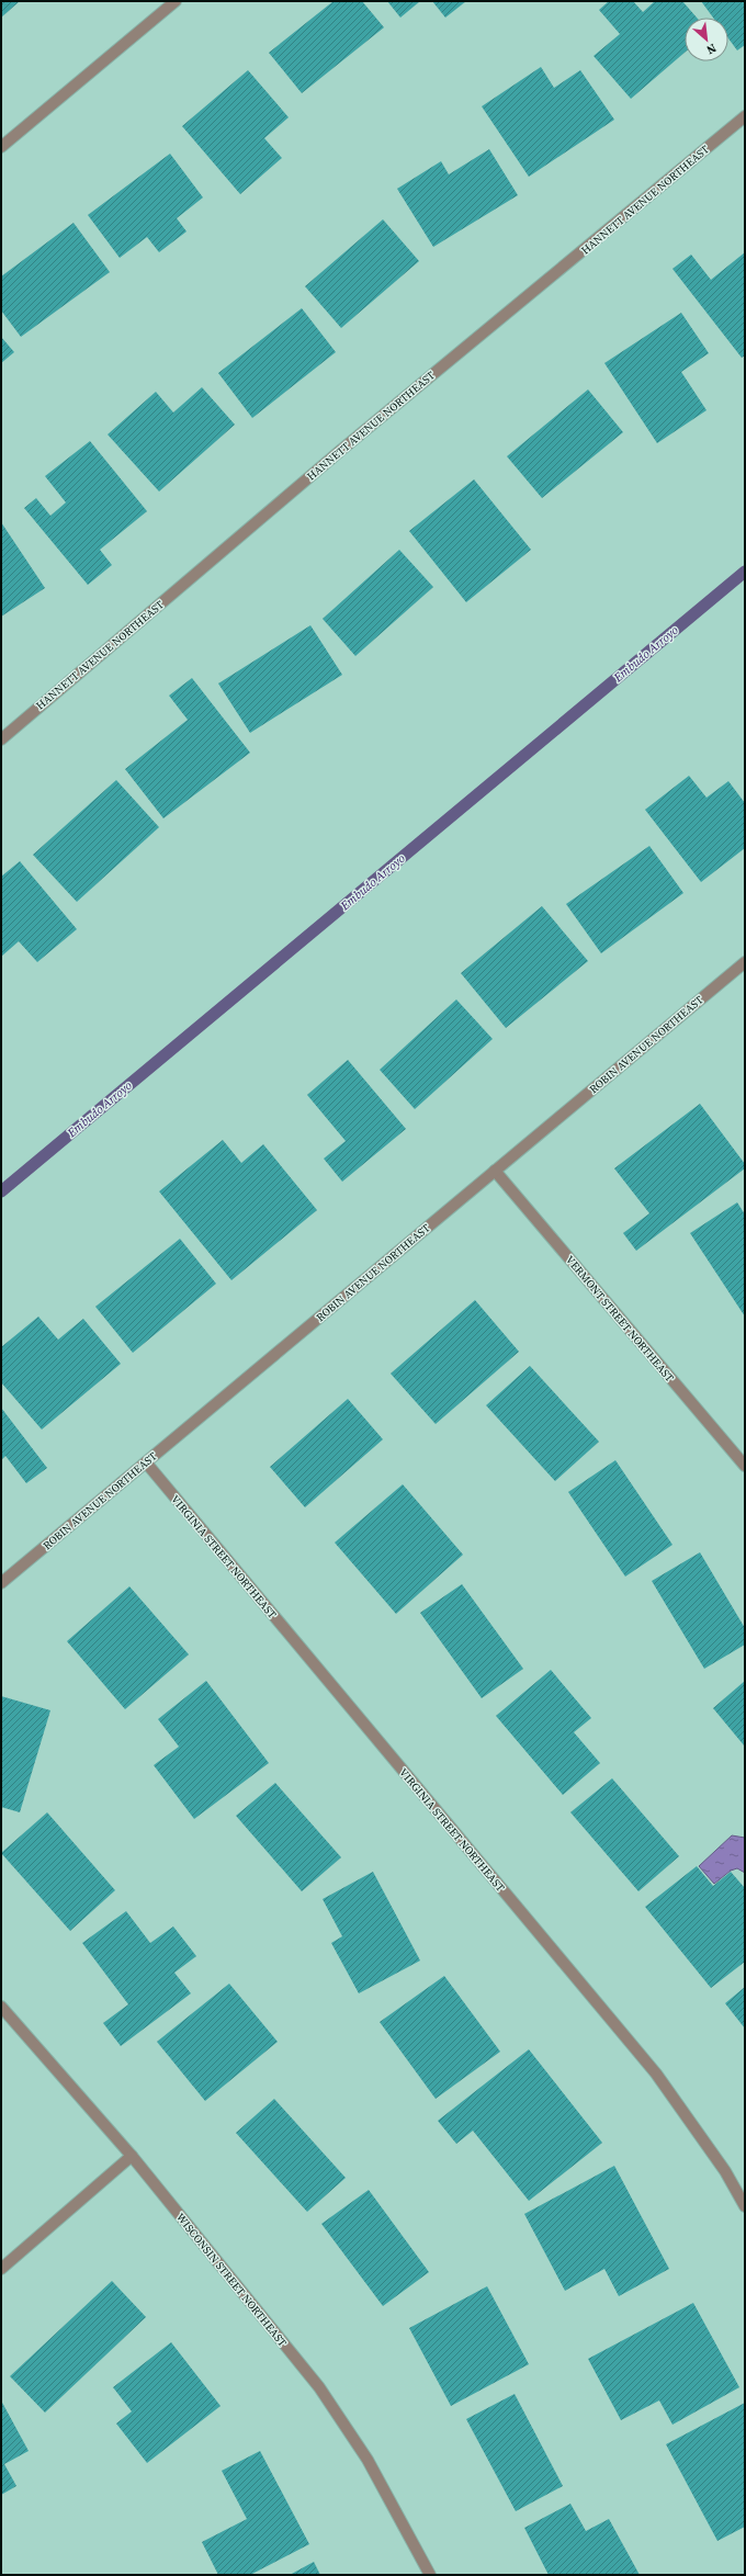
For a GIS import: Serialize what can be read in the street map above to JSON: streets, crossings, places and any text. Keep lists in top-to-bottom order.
{
  "streets": {
    "street": [
      "HANNETT AVENUE NORTHEAST",
      "ROBIN AVENUE NORTHEAST",
      "VERMONT STREET NORTHEAST",
      "VIRGINIA STREET NORTHEAST",
      "WISCONSIN STREET NORTHEAST"
    ]
  },
  "crossings": [
    ["ROBIN AVENUE NORTHEAST", "VERMONT STREET NORTHEAST"],
    ["ROBIN AVENUE NORTHEAST", "VIRGINIA STREET NORTHEAST"]
  ],
  "water": ["Embudo Arroyo"],
  "north": "bottom right"
}
